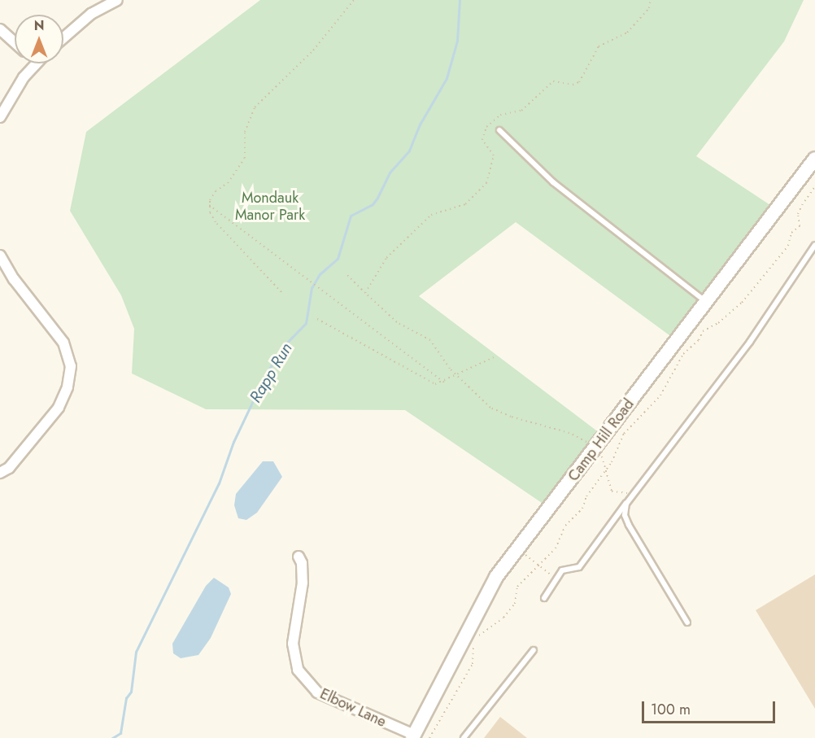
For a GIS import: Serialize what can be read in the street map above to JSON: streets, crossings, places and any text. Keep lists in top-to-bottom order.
{
  "streets": {
    "street": ["Camp Hill Road", "Elbow Lane"]
  },
  "crossings": [
    ["Camp Hill Road", "Elbow Lane"]
  ],
  "water": ["Rapp Run"],
  "parks": ["Mondauk Manor Park"],
  "scale_bar": "100 m",
  "north": "top"
}
